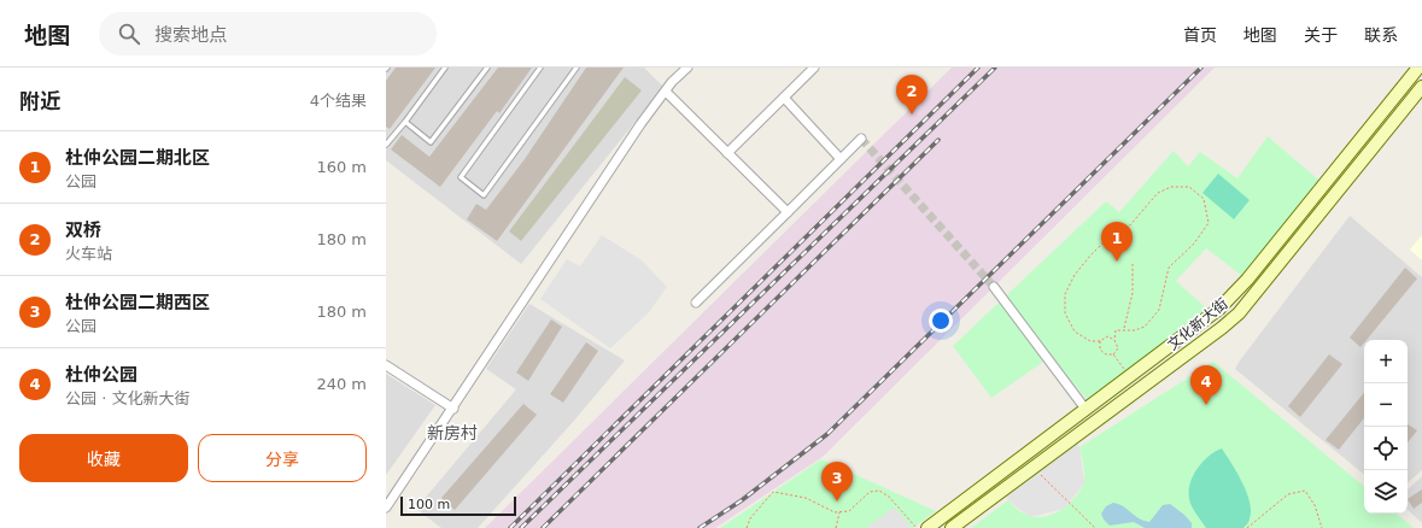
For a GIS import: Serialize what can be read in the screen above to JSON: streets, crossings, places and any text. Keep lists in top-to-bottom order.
{
  "streets": {
    "street": ["文化新大街"]
  },
  "districts": ["新房村"],
  "scale_bar": "100 m",
  "page": {
    "header": "地图",
    "search": "搜索地点",
    "nav": [
      "首页",
      "地图",
      "关于",
      "联系"
    ],
    "heading": ["附近", "4个结果"],
    "pins": [
      "2",
      "1",
      "4",
      "3"
    ],
    "list": [
      {
        "mark": "1",
        "name": "杜仲公园二期北区",
        "note": "公园",
        "value": "160 m"
      },
      {
        "mark": "2",
        "name": "双桥",
        "note": "火车站",
        "value": "180 m"
      },
      {
        "mark": "3",
        "name": "杜仲公园二期西区",
        "note": "公园",
        "value": "180 m"
      },
      {
        "mark": "4",
        "name": "杜仲公园",
        "note": "公园 · 文化新大街",
        "value": "240 m"
      }
    ],
    "map_buttons": ["+", "−"],
    "buttons": ["收藏", "分享"],
    "scale": "100 m"
  }
}
